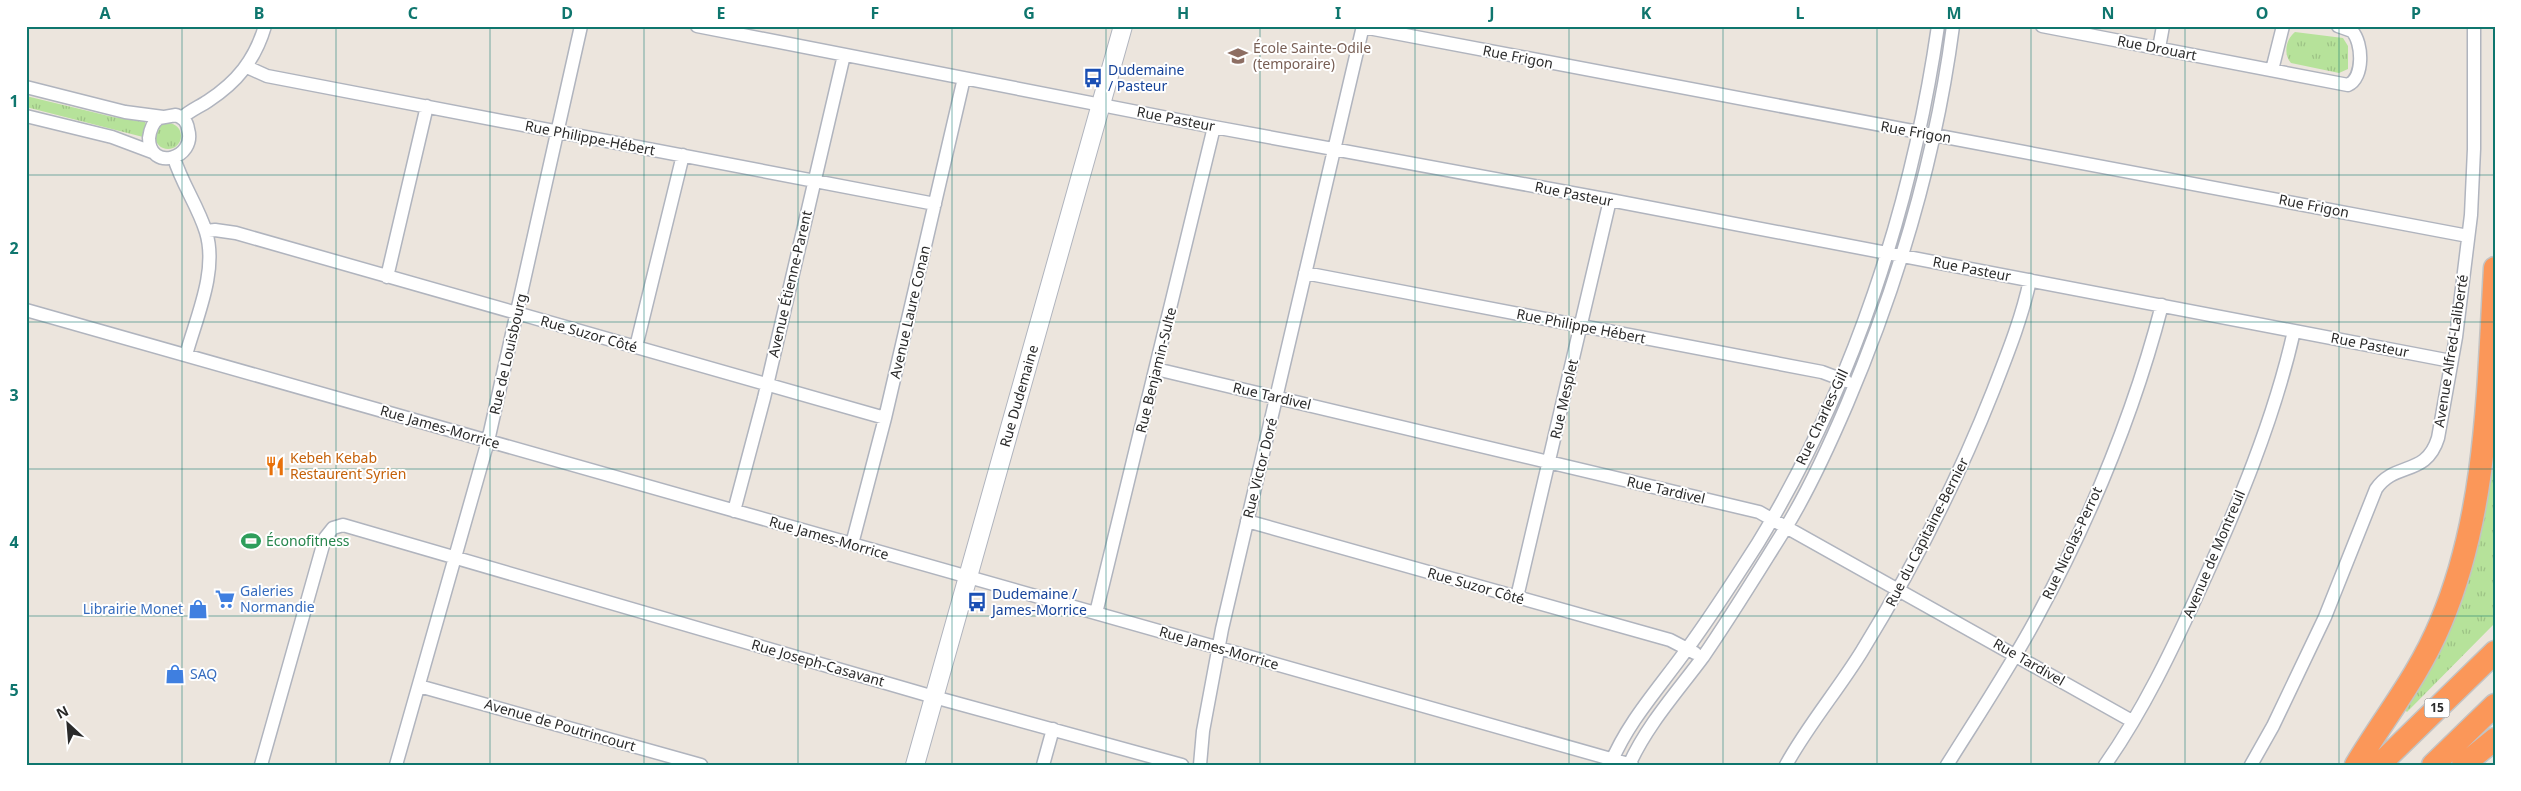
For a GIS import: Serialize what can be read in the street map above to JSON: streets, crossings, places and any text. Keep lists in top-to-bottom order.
{
  "streets": {
    "highway": ["15"],
    "street": [
      "Rue Drouart",
      "Rue Frigon",
      "Rue Pasteur",
      "Rue Philippe-Hébert",
      "Avenue Étienne-Parent",
      "Avenue Laure Conan",
      "Rue Philippe Hébert",
      "Rue Suzor Côté",
      "Avenue Alfred-Laliberté",
      "Rue de Louisbourg",
      "Rue Benjamin-Sulte",
      "Rue Dudemaine",
      "Rue Tardivel",
      "Rue Mesplet",
      "Rue Charles-Gill",
      "Rue James-Morrice",
      "Rue Victor Doré",
      "Rue du Capitaine-Bernier",
      "Rue Nicolas-Perrot",
      "Avenue de Montreuil",
      "Rue Joseph-Casavant",
      "Avenue de Poutrincourt"
    ]
  },
  "crossings": [
    ["Rue Frigon", "Avenue Alfred-Laliberté"],
    ["Rue Frigon", "Rue Charles-Gill"],
    ["Rue Frigon", "Rue Victor Doré"],
    ["Rue Pasteur", "Avenue Étienne-Parent"],
    ["Rue Pasteur", "Avenue Laure Conan"],
    ["Rue Pasteur", "Avenue Alfred-Laliberté"],
    ["Rue Pasteur", "Rue Benjamin-Sulte"],
    ["Rue Pasteur", "Rue Dudemaine"],
    ["Rue Pasteur", "Rue Mesplet"],
    ["Rue Pasteur", "Rue Charles-Gill"],
    ["Rue Pasteur", "Rue Victor Doré"],
    ["Rue Pasteur", "Rue du Capitaine-Bernier"],
    ["Rue Pasteur", "Rue Nicolas-Perrot"],
    ["Rue Pasteur", "Avenue de Montreuil"],
    ["Rue Philippe-Hébert", "Avenue Étienne-Parent"],
    ["Rue Philippe-Hébert", "Avenue Laure Conan"],
    ["Rue Philippe-Hébert", "Rue de Louisbourg"],
    ["Avenue Étienne-Parent", "Rue Suzor Côté"],
    ["Avenue Étienne-Parent", "Rue James-Morrice"],
    ["Avenue Laure Conan", "Rue Suzor Côté"],
    ["Avenue Laure Conan", "Rue James-Morrice"],
    ["Rue Philippe Hébert", "Rue Mesplet"],
    ["Rue Philippe Hébert", "Rue Charles-Gill"],
    ["Rue Philippe Hébert", "Rue Victor Doré"],
    ["Rue Suzor Côté", "Rue de Louisbourg"],
    ["Rue Suzor Côté", "Rue Mesplet"],
    ["Rue Suzor Côté", "Rue Charles-Gill"],
    ["Rue Suzor Côté", "Rue Victor Doré"],
    ["Rue de Louisbourg", "Rue James-Morrice"],
    ["Rue de Louisbourg", "Rue Joseph-Casavant"],
    ["Rue de Louisbourg", "Avenue de Poutrincourt"],
    ["Rue Benjamin-Sulte", "Rue Tardivel"],
    ["Rue Benjamin-Sulte", "Rue James-Morrice"],
    ["Rue Dudemaine", "Rue James-Morrice"],
    ["Rue Dudemaine", "Rue Joseph-Casavant"],
    ["Rue Tardivel", "Rue Mesplet"],
    ["Rue Tardivel", "Rue Charles-Gill"],
    ["Rue Tardivel", "Rue Victor Doré"],
    ["Rue Tardivel", "Rue du Capitaine-Bernier"],
    ["Rue Tardivel", "Rue Nicolas-Perrot"],
    ["Rue Tardivel", "Avenue de Montreuil"],
    ["Rue Charles-Gill", "Rue James-Morrice"],
    ["Rue James-Morrice", "Rue Victor Doré"]
  ],
  "places": {
    "school or university": ["École Sainte-Odile (temporaire)"],
    "bus stop": ["Dudemaine / Pasteur", "Dudemaine / James-Morrice"],
    "restaurant": ["Kebeh Kebab Restaurent Syrien"],
    "sports": ["Éconofitness"],
    "supermarket": ["Galeries Normandie"],
    "shop": ["Librairie Monet", "SAQ"]
  },
  "north": "top left",
  "grid": {
    "columns": [
      "A",
      "B",
      "C",
      "D",
      "E",
      "F",
      "G",
      "H",
      "I",
      "J",
      "K",
      "L",
      "M",
      "N",
      "O",
      "P"
    ],
    "rows": [
      "1",
      "2",
      "3",
      "4",
      "5"
    ]
  }
}
